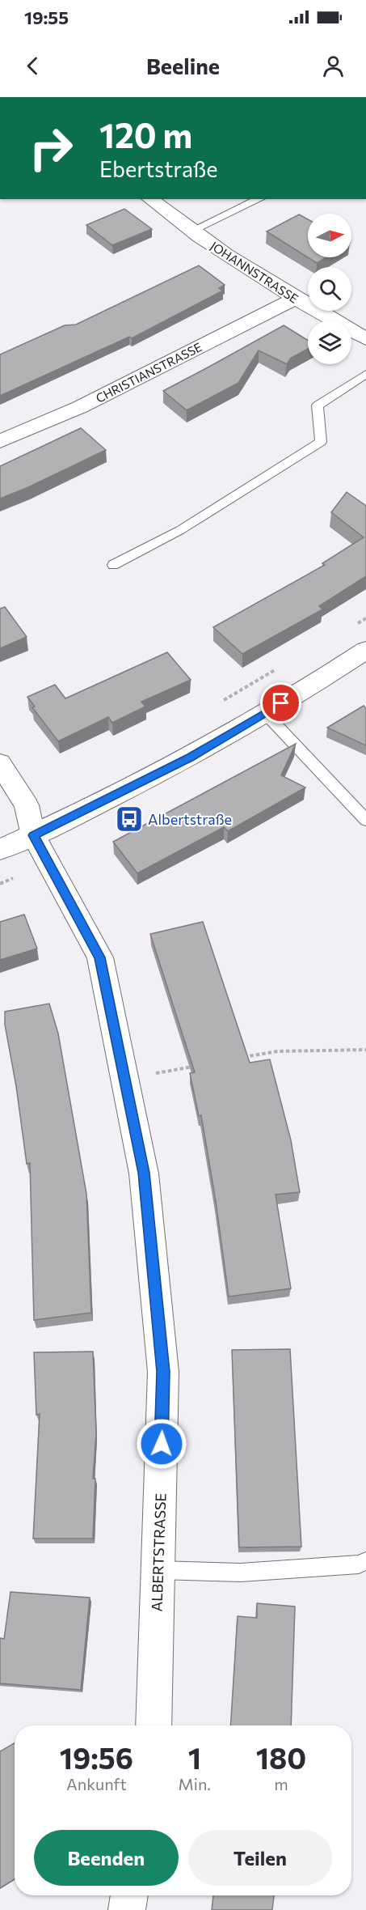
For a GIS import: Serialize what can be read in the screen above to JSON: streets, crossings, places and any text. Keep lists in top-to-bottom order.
{
  "streets": {
    "street": ["JOHANNSTRASSE", "CHRISTIANSTRASSE", "ALBERTSTRASSE"]
  },
  "crossings": [
    ["JOHANNSTRASSE", "CHRISTIANSTRASSE"]
  ],
  "places": {
    "bus stop": ["Albertstraße"]
  },
  "north": "right",
  "page": {
    "status": "19:55",
    "header": "Beeline",
    "turn": ["120 m", "Ebertstraße"],
    "eta": [
      "19:56",
      "Ankunft",
      "1",
      "Min.",
      "180",
      "m"
    ],
    "buttons": ["Beenden", "Teilen"]
  }
}
